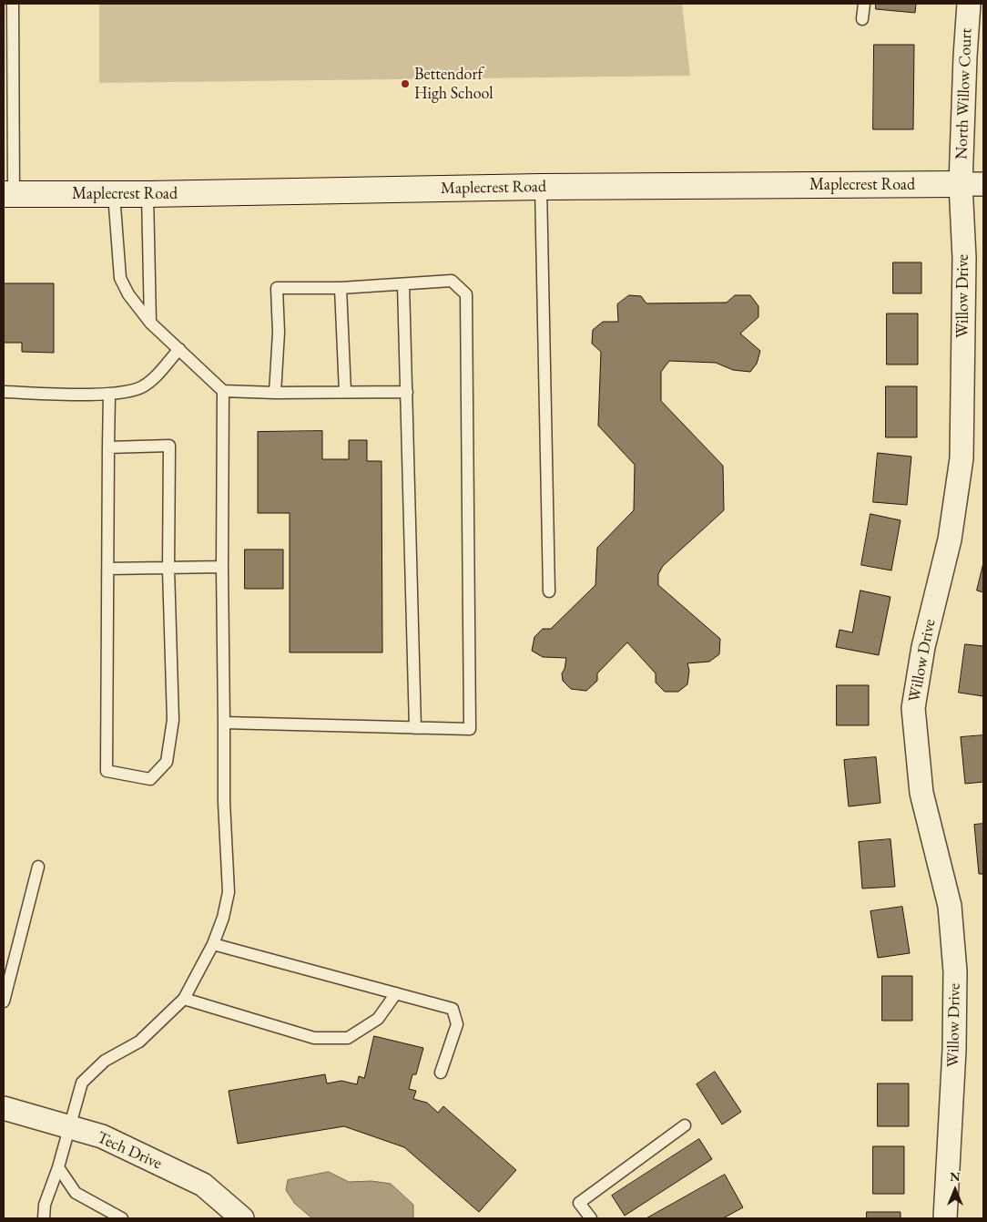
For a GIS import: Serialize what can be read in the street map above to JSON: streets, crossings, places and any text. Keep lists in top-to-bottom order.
{
  "streets": {
    "street": [
      "North Willow Court",
      "Maplecrest Road",
      "Willow Drive",
      "Tech Drive"
    ]
  },
  "crossings": [
    ["North Willow Court", "Maplecrest Road"],
    ["North Willow Court", "Willow Drive"],
    ["Maplecrest Road", "Willow Drive"]
  ],
  "places": ["Bettendorf High School"],
  "north": "top"
}
